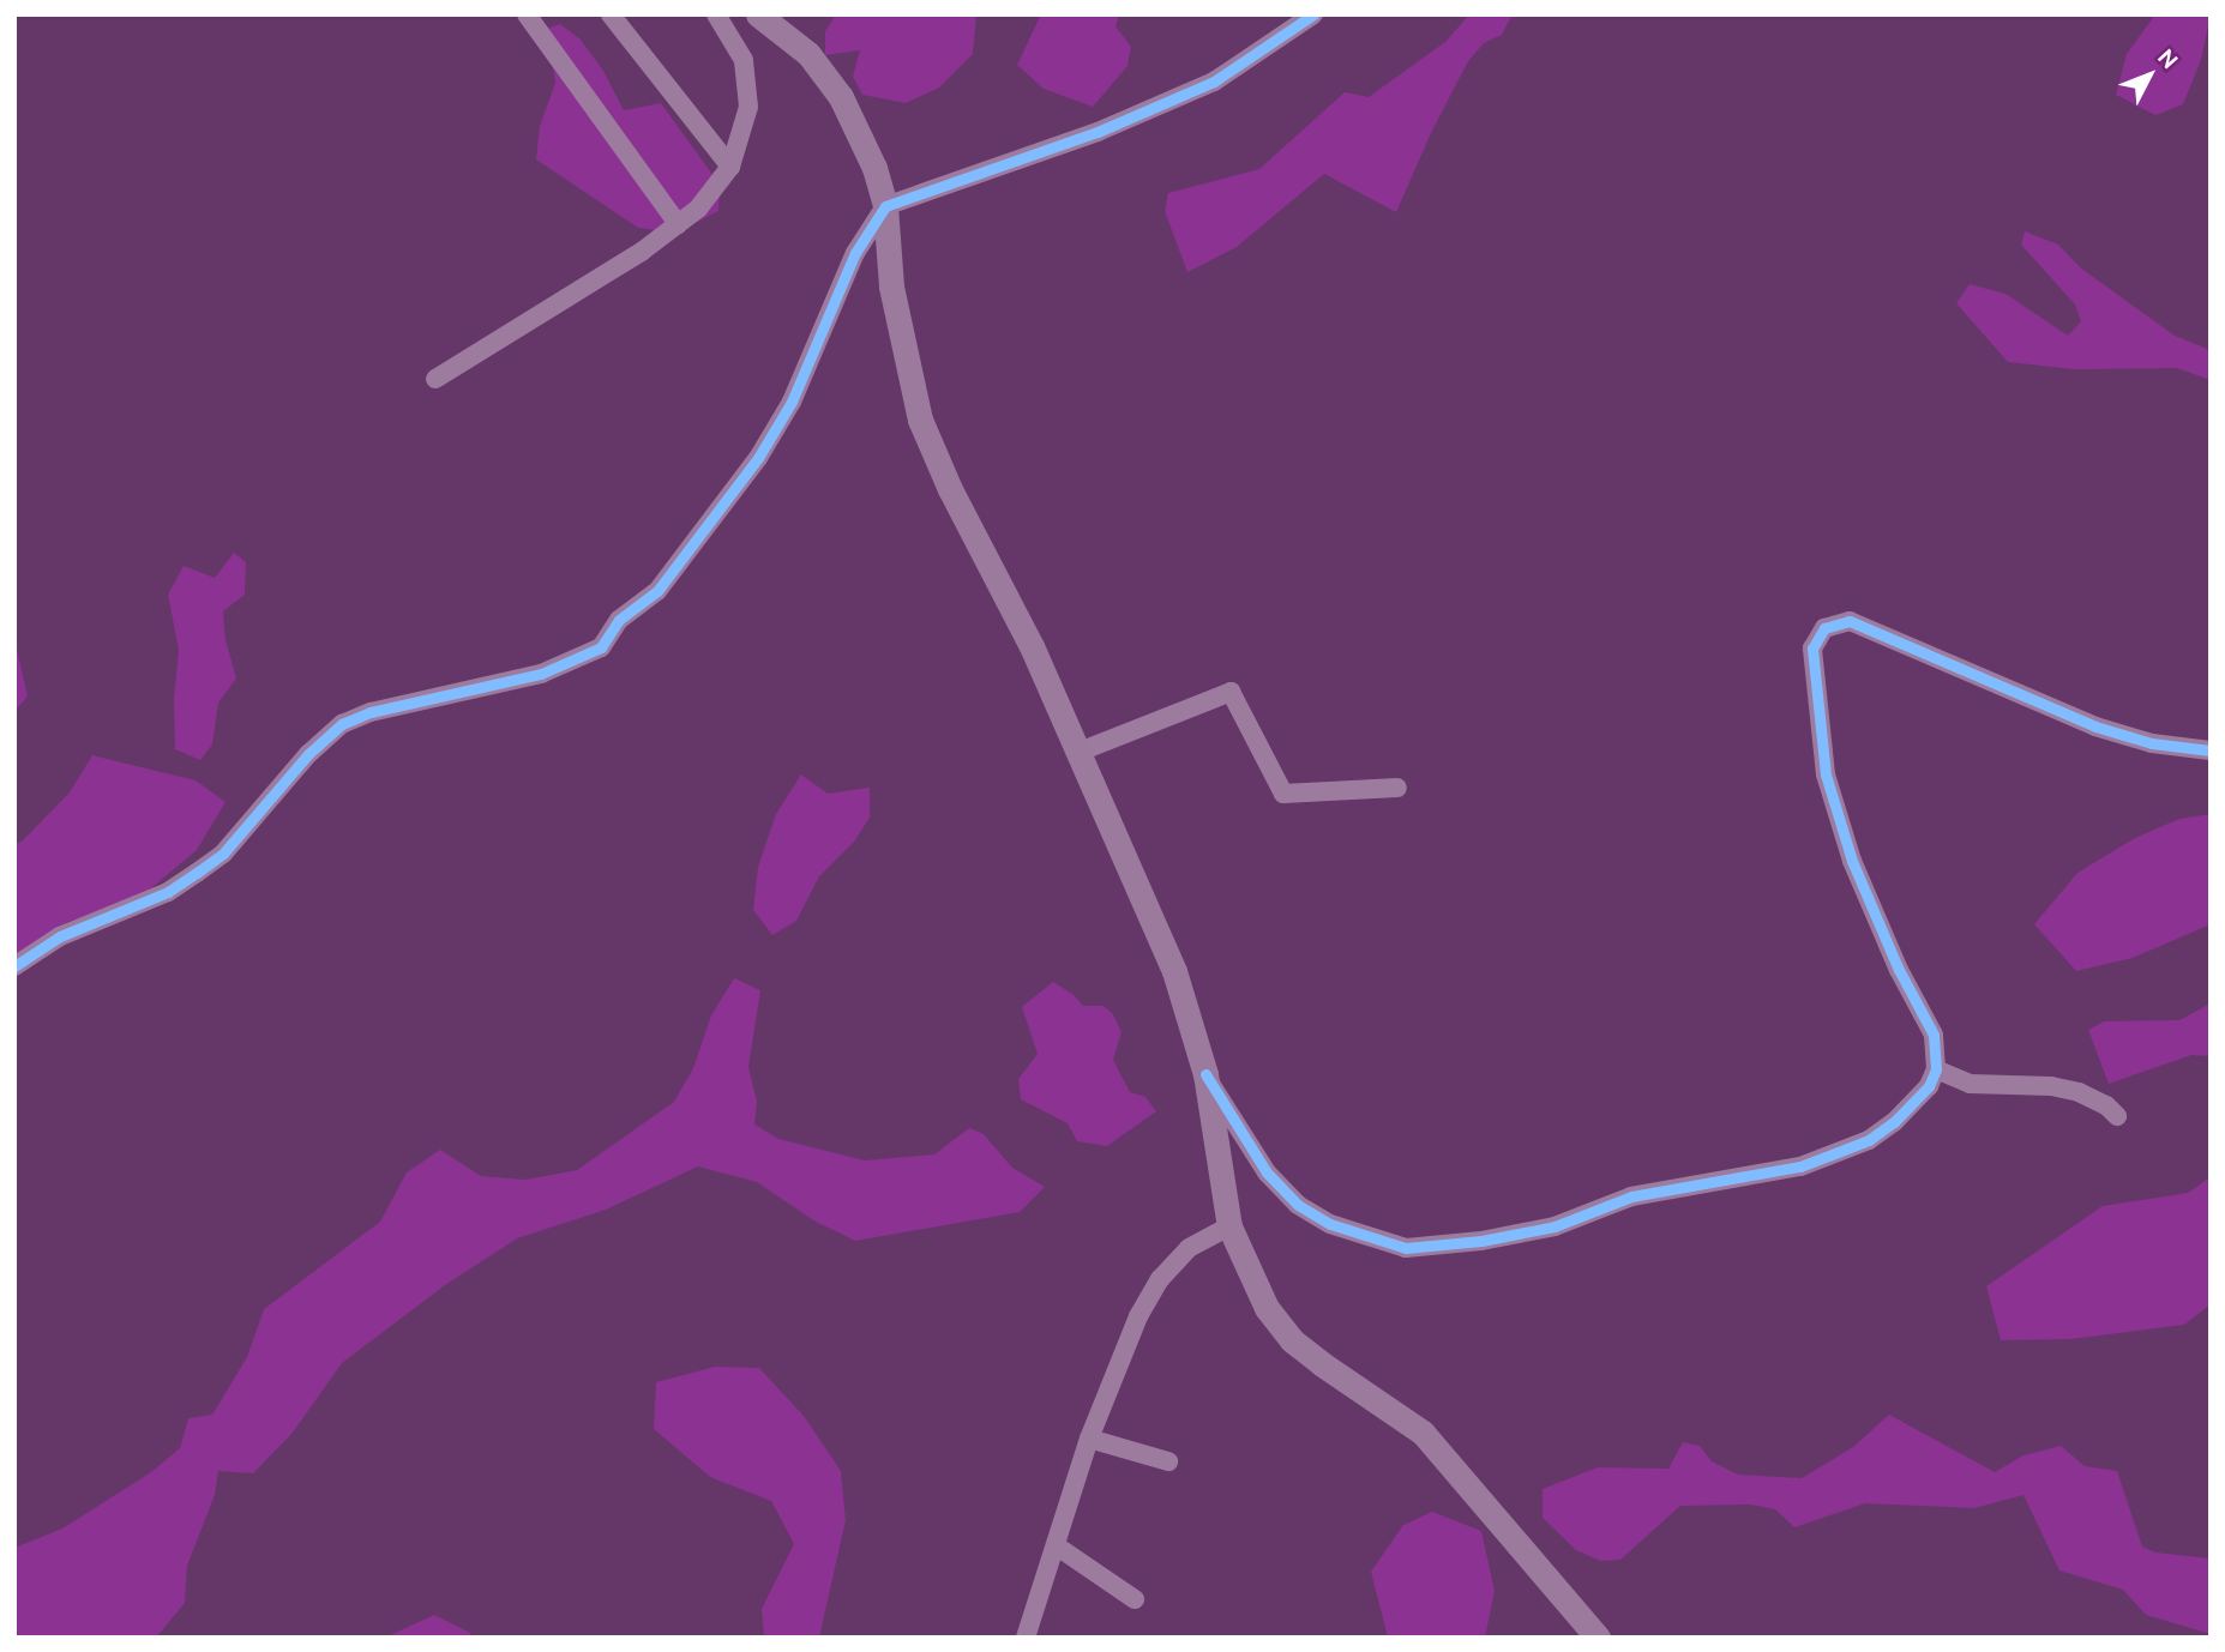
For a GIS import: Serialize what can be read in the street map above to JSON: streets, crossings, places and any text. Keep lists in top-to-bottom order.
{
  "north": "top right"
}
